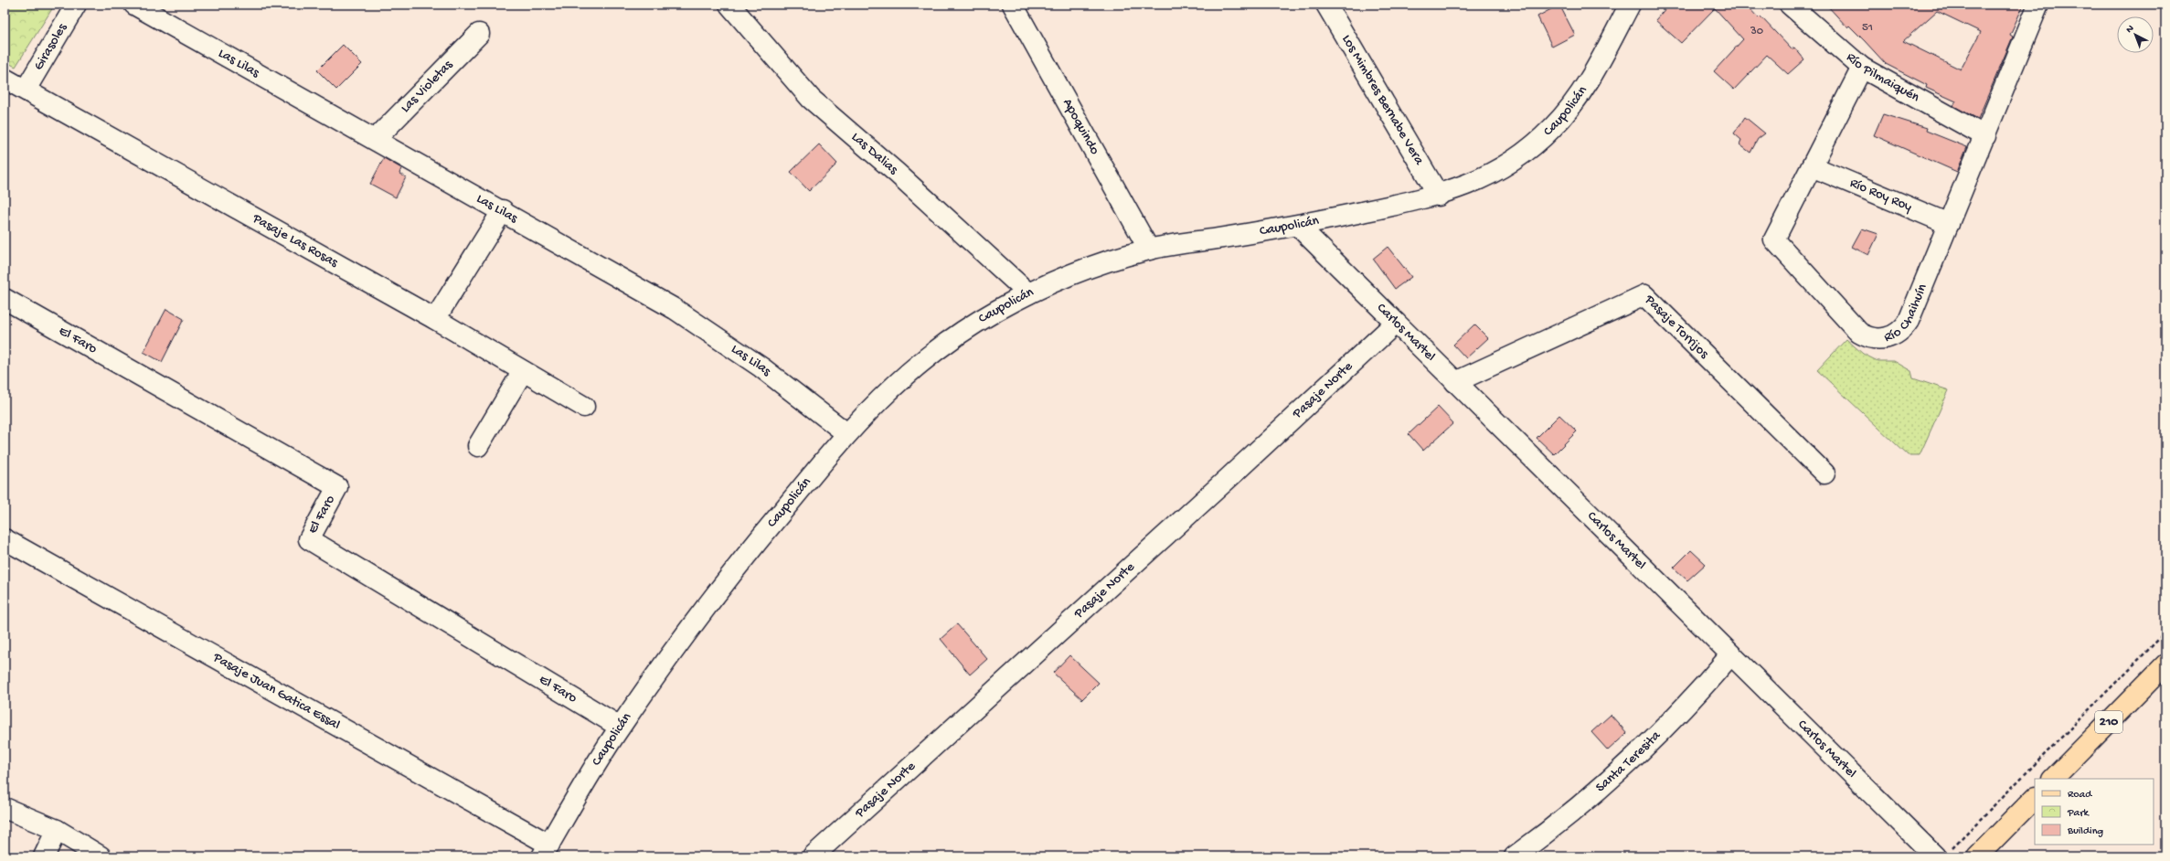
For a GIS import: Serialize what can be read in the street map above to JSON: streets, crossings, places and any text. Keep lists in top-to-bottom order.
{
  "streets": {
    "main road": ["210"],
    "street": [
      "Girasoles",
      "Las Lilas",
      "Río Pilmaiquén",
      "Las Violetas",
      "Los Mimbres Bernabe Vera",
      "Caupolicán",
      "Apoquindo",
      "Las Dalias",
      "Río Roy Roy",
      "Pasaje Las Rosas",
      "Río Chaihuín",
      "Pasaje Torrijos",
      "Carlos Martel",
      "El Faro",
      "Pasaje Norte",
      "Pasaje Juan Gatica Essal",
      "Santa Teresita"
    ]
  },
  "crossings": [
    ["Girasoles", "Pasaje Las Rosas"],
    ["Las Lilas", "Las Violetas"],
    ["Las Lilas", "Caupolicán"],
    ["Río Pilmaiquén", "Río Chaihuín"],
    ["Los Mimbres Bernabe Vera", "Caupolicán"],
    ["Caupolicán", "Apoquindo"],
    ["Caupolicán", "Las Dalias"],
    ["Caupolicán", "Carlos Martel"],
    ["Caupolicán", "El Faro"],
    ["Caupolicán", "Pasaje Juan Gatica Essal"],
    ["Río Roy Roy", "Río Chaihuín"],
    ["Pasaje Torrijos", "Carlos Martel"],
    ["Carlos Martel", "Pasaje Norte"],
    ["Carlos Martel", "Santa Teresita"]
  ],
  "house_numbers": ["51", "30"],
  "legend": ["Road", "Park", "Building"],
  "north": "top left"
}
